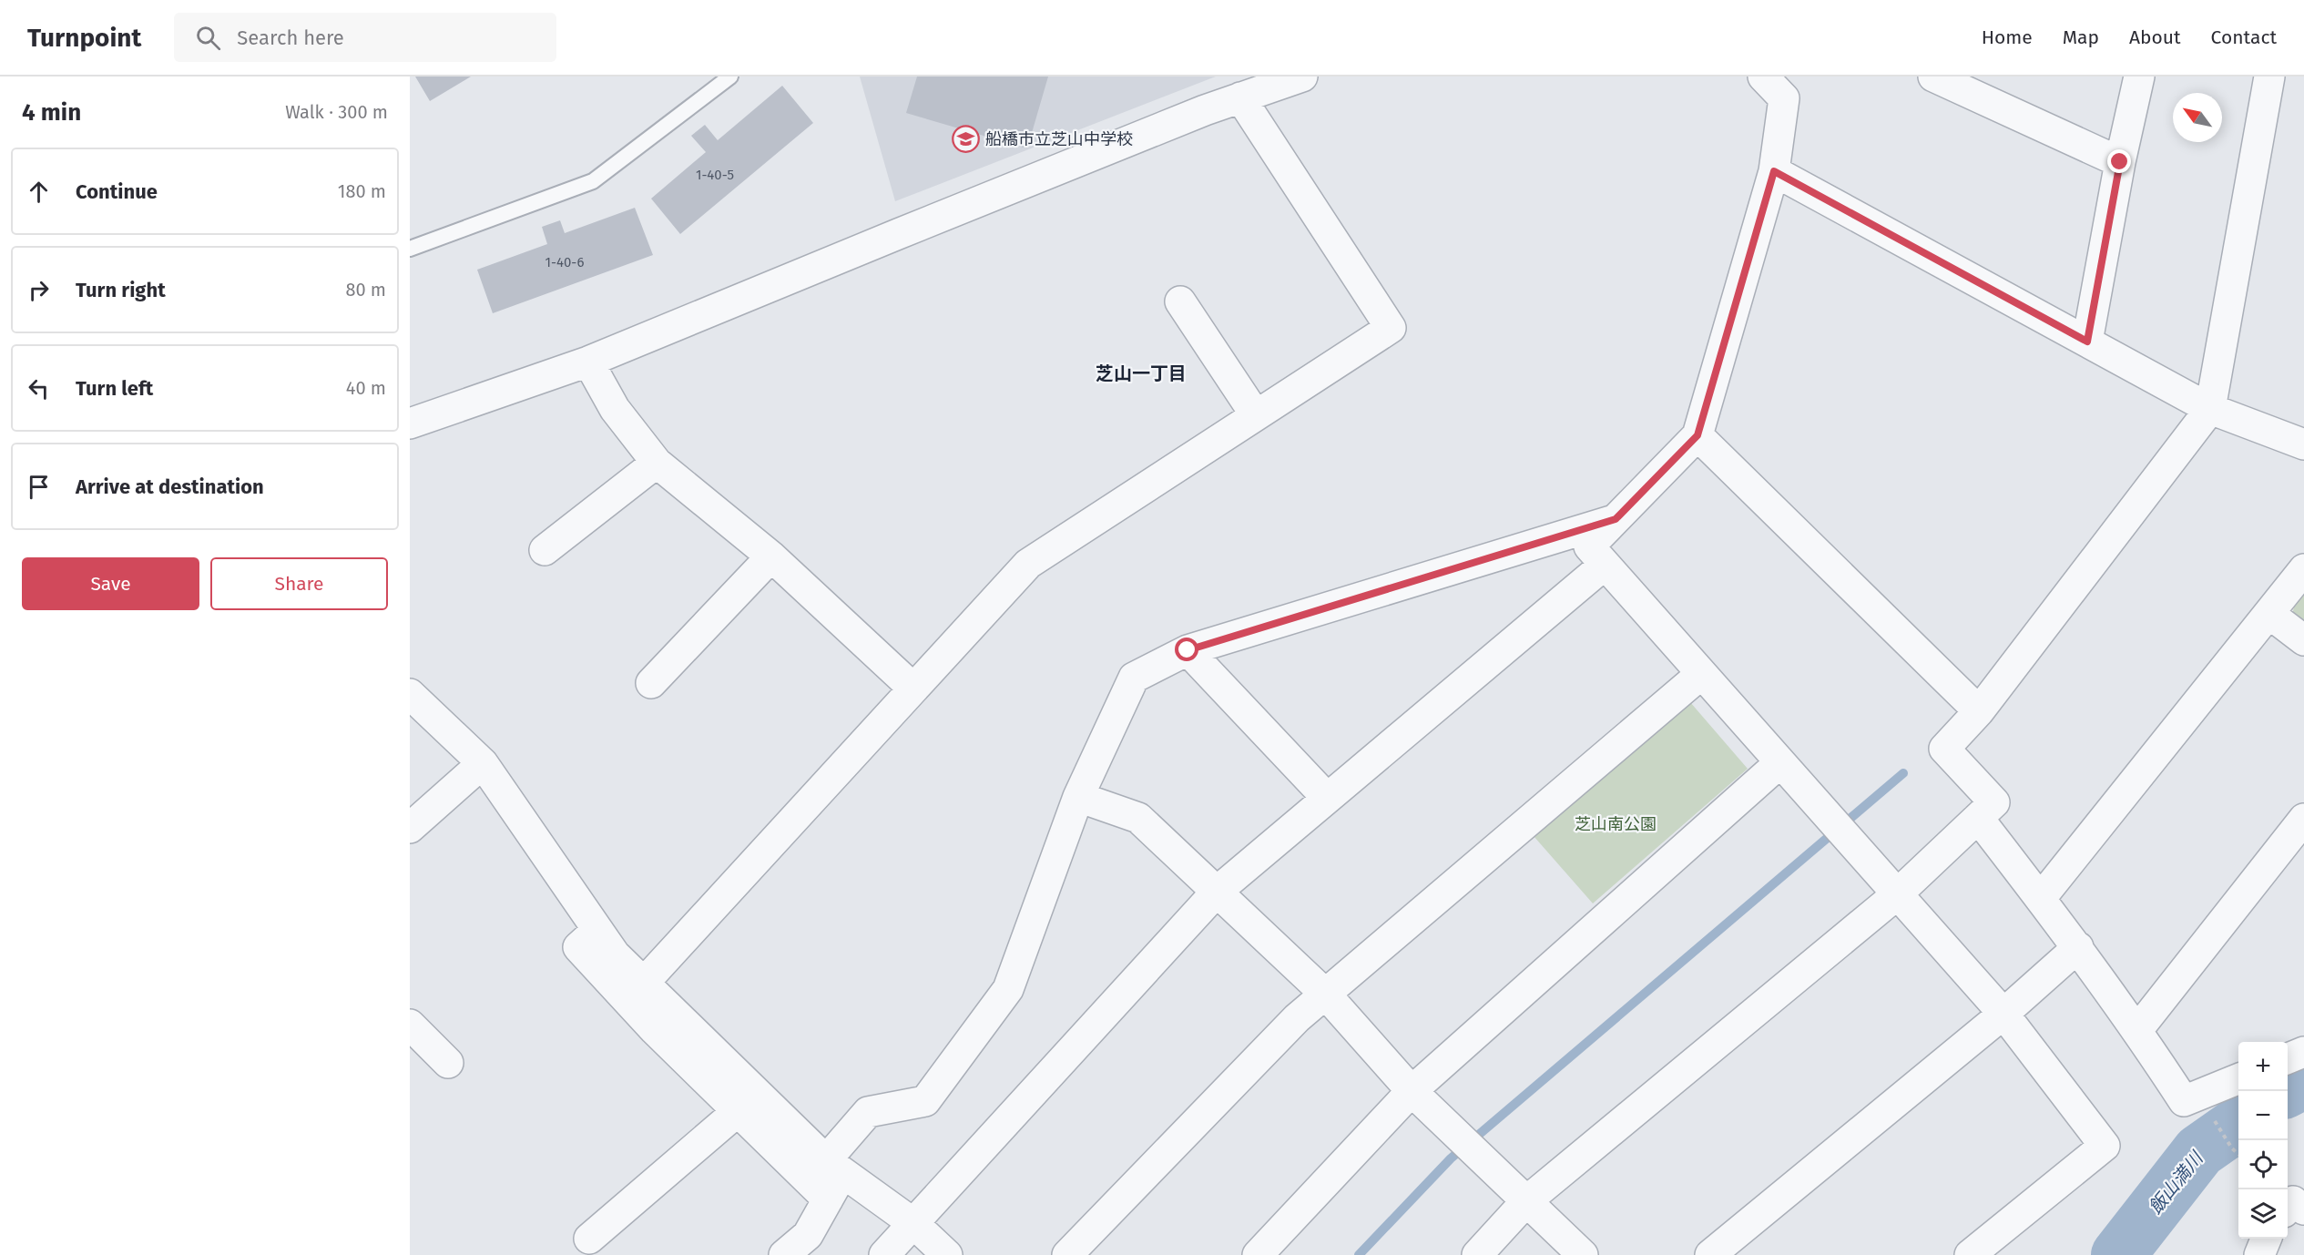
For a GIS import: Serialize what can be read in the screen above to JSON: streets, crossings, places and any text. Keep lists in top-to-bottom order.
{
  "districts": ["芝山一丁目"],
  "water": ["飯山満川"],
  "parks": ["芝山南公園"],
  "places": {
    "school or university": ["船橋市立芝山中学校"]
  },
  "house_numbers": ["1-40-5", "1-40-6"],
  "north": "top left",
  "page": {
    "header": "Turnpoint",
    "search": "Search here",
    "nav": [
      "Home",
      "Map",
      "About",
      "Contact"
    ],
    "heading": ["4 min", "Walk · 300 m"],
    "list": [
      ["Continue", "180 m"],
      ["Turn right", "80 m"],
      ["Turn left", "40 m"],
      "Arrive at destination"
    ],
    "buttons": ["Save", "Share"],
    "map_buttons": ["+", "−"]
  }
}
